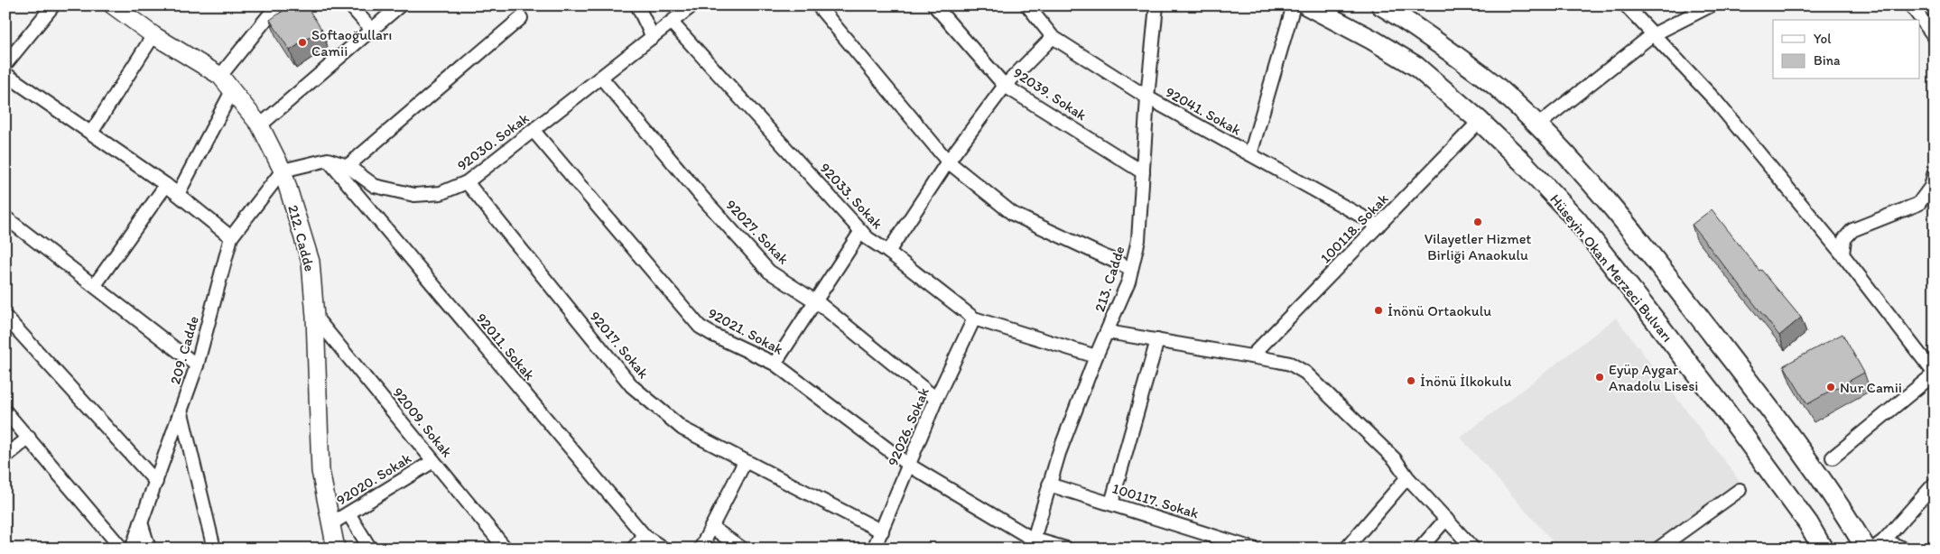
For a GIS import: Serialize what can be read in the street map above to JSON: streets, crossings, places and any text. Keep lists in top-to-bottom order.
{
  "streets": {
    "main road": ["Hüseyin Okan Merzeci Bulvarı"],
    "street": [
      "92039. Sokak",
      "92041. Sokak",
      "92030. Sokak",
      "92033. Sokak",
      "100118. Sokak",
      "92027. Sokak",
      "212. Cadde",
      "213. Cadde",
      "92021. Sokak",
      "92017. Sokak",
      "92011. Sokak",
      "209. Cadde",
      "92009. Sokak",
      "92026. Sokak",
      "92020. Sokak",
      "100117. Sokak"
    ]
  },
  "crossings": [
    ["92039. Sokak", "213. Cadde"],
    ["92041. Sokak", "100118. Sokak"],
    ["92041. Sokak", "213. Cadde"],
    ["92030. Sokak", "92033. Sokak"],
    ["92030. Sokak", "92027. Sokak"],
    ["92030. Sokak", "92021. Sokak"],
    ["92030. Sokak", "92017. Sokak"],
    ["92030. Sokak", "92011. Sokak"],
    ["92033. Sokak", "213. Cadde"],
    ["92033. Sokak", "92026. Sokak"],
    ["100118. Sokak", "Hüseyin Okan Merzeci Bulvarı"],
    ["92027. Sokak", "92026. Sokak"],
    ["212. Cadde", "209. Cadde"],
    ["212. Cadde", "92009. Sokak"],
    ["212. Cadde", "92020. Sokak"],
    ["213. Cadde", "92021. Sokak"],
    ["213. Cadde", "100117. Sokak"],
    ["92021. Sokak", "92026. Sokak"],
    ["92017. Sokak", "92026. Sokak"],
    ["92009. Sokak", "92020. Sokak"]
  ],
  "places": [
    "Softaoğulları Camii",
    "Vilayetler Hizmet Birliği Anaokulu",
    "İnönü Ortaokulu",
    "Eyüp Aygar Anadolu Lisesi",
    "İnönü İlkokulu",
    "Nur Camii"
  ],
  "legend": ["Yol", "Bina"]
}
